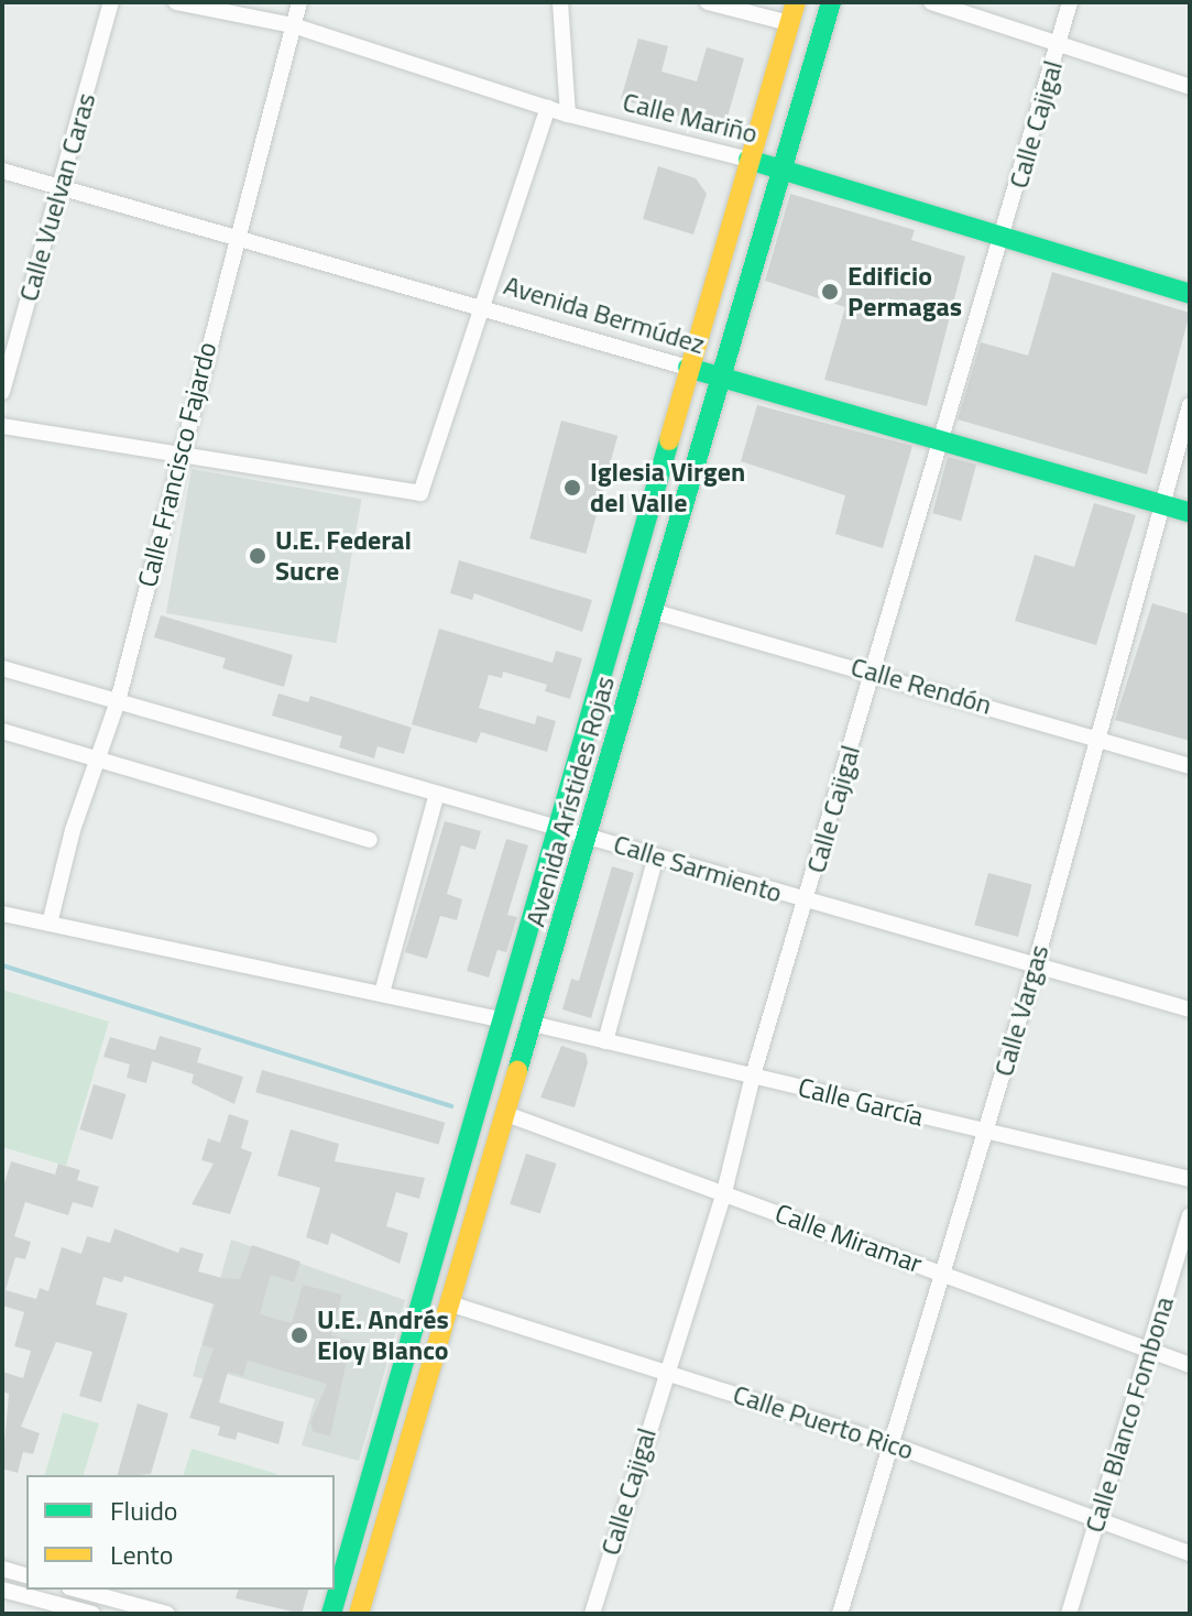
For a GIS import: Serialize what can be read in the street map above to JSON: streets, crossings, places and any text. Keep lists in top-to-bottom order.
{
  "streets": {
    "main road": ["Calle Mariño", "Avenida Bermúdez", "Avenida Arístides Rojas"],
    "street": [
      "Calle Cajigal",
      "Calle Vuelvan Caras",
      "Calle Francisco Fajardo",
      "Calle Rendón",
      "Calle Sarmiento",
      "Calle Vargas",
      "Calle García",
      "Calle Miramar",
      "Calle Blanco Fombona",
      "Calle Puerto Rico"
    ]
  },
  "crossings": [
    ["Calle Mariño", "Calle Cajigal"],
    ["Calle Mariño", "Calle Francisco Fajardo"],
    ["Calle Mariño", "Avenida Arístides Rojas"],
    ["Calle Cajigal", "Avenida Bermúdez"],
    ["Calle Cajigal", "Calle Rendón"],
    ["Calle Cajigal", "Calle Sarmiento"],
    ["Calle Cajigal", "Calle García"],
    ["Calle Cajigal", "Calle Miramar"],
    ["Calle Cajigal", "Calle Puerto Rico"],
    ["Calle Vuelvan Caras", "Avenida Bermúdez"],
    ["Avenida Bermúdez", "Calle Francisco Fajardo"],
    ["Avenida Bermúdez", "Avenida Arístides Rojas"],
    ["Avenida Bermúdez", "Calle Vargas"],
    ["Calle Francisco Fajardo", "Calle Sarmiento"],
    ["Calle Rendón", "Avenida Arístides Rojas"],
    ["Calle Rendón", "Calle Vargas"],
    ["Avenida Arístides Rojas", "Calle Sarmiento"],
    ["Avenida Arístides Rojas", "Calle García"],
    ["Avenida Arístides Rojas", "Calle Miramar"],
    ["Avenida Arístides Rojas", "Calle Puerto Rico"],
    ["Calle Sarmiento", "Calle Vargas"],
    ["Calle Vargas", "Calle García"],
    ["Calle Vargas", "Calle Miramar"],
    ["Calle Vargas", "Calle Puerto Rico"],
    ["Calle Miramar", "Calle Blanco Fombona"],
    ["Calle Blanco Fombona", "Calle Puerto Rico"]
  ],
  "places": [
    "Edificio Permagas",
    "Iglesia Virgen del Valle",
    "U.E. Federal Sucre",
    "U.E. Andrés Eloy Blanco"
  ],
  "legend": ["Fluido", "Lento"]
}
